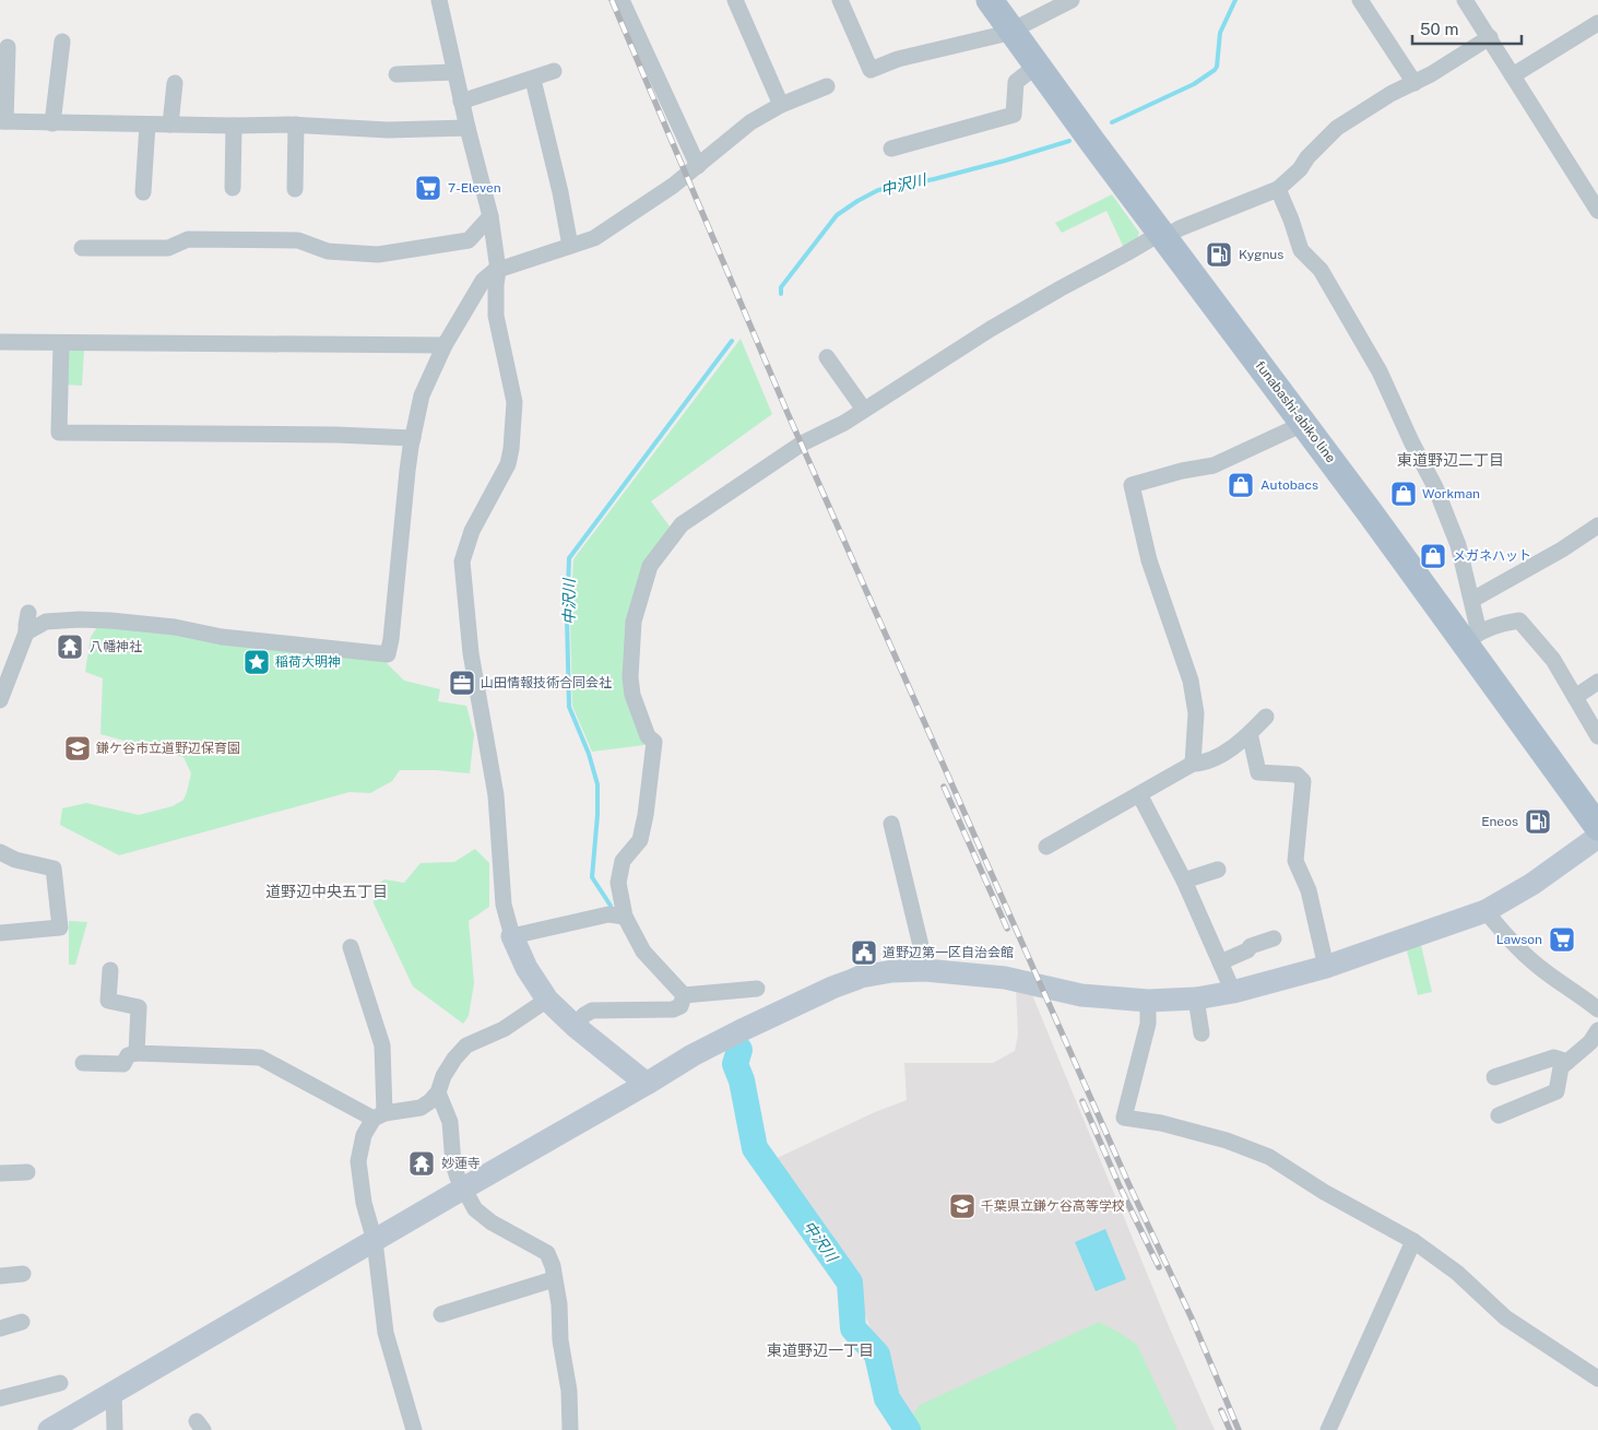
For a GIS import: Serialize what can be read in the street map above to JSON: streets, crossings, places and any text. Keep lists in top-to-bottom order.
{
  "streets": {
    "main road": ["funabashi-abiko line"]
  },
  "districts": ["東道野辺二丁目", "道野辺中央五丁目", "東道野辺一丁目"],
  "water": ["中沢川"],
  "places": {
    "supermarket": ["7-Eleven", "Lawson"],
    "fuel station": ["Kygnus", "Eneos"],
    "shop": ["Autobacs", "Workman", "メガネハット"],
    "temple": ["八幡神社", "妙蓮寺"],
    "place": ["稲荷大明神"],
    "office": ["山田情報技術合同会社"],
    "school or university": ["鎌ケ谷市立道野辺保育園", "千葉県立鎌ケ谷高等学校"],
    "public building": ["道野辺第一区自治会館"]
  },
  "scale_bar": "50 m"
}
